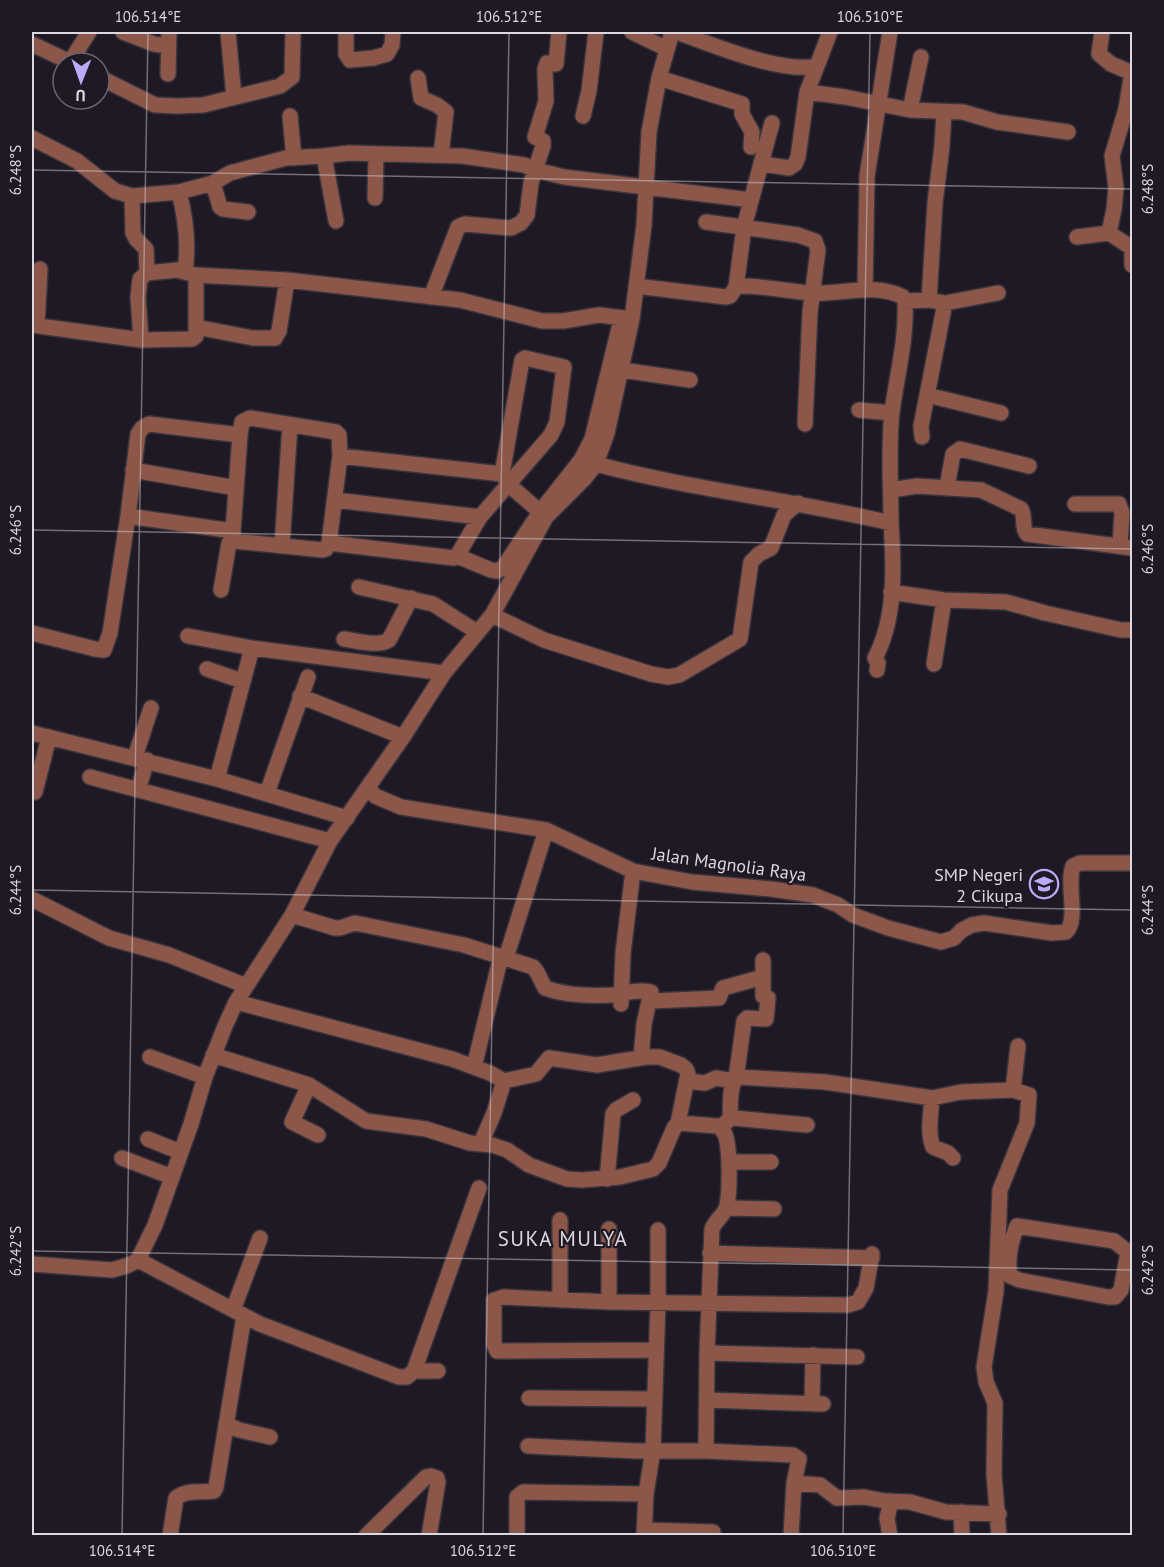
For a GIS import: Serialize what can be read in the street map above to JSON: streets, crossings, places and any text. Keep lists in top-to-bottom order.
{
  "streets": {
    "street": ["Jalan Magnolia Raya"]
  },
  "districts": ["SUKA MULYA"],
  "places": {
    "school or university": ["SMP Negeri 2 Cikupa"]
  },
  "north": "bottom",
  "coordinates": [
    "106.514°E",
    "106.512°E",
    "106.510°E",
    "6.248°S",
    "6.246°S",
    "6.244°S",
    "6.242°S"
  ]
}
